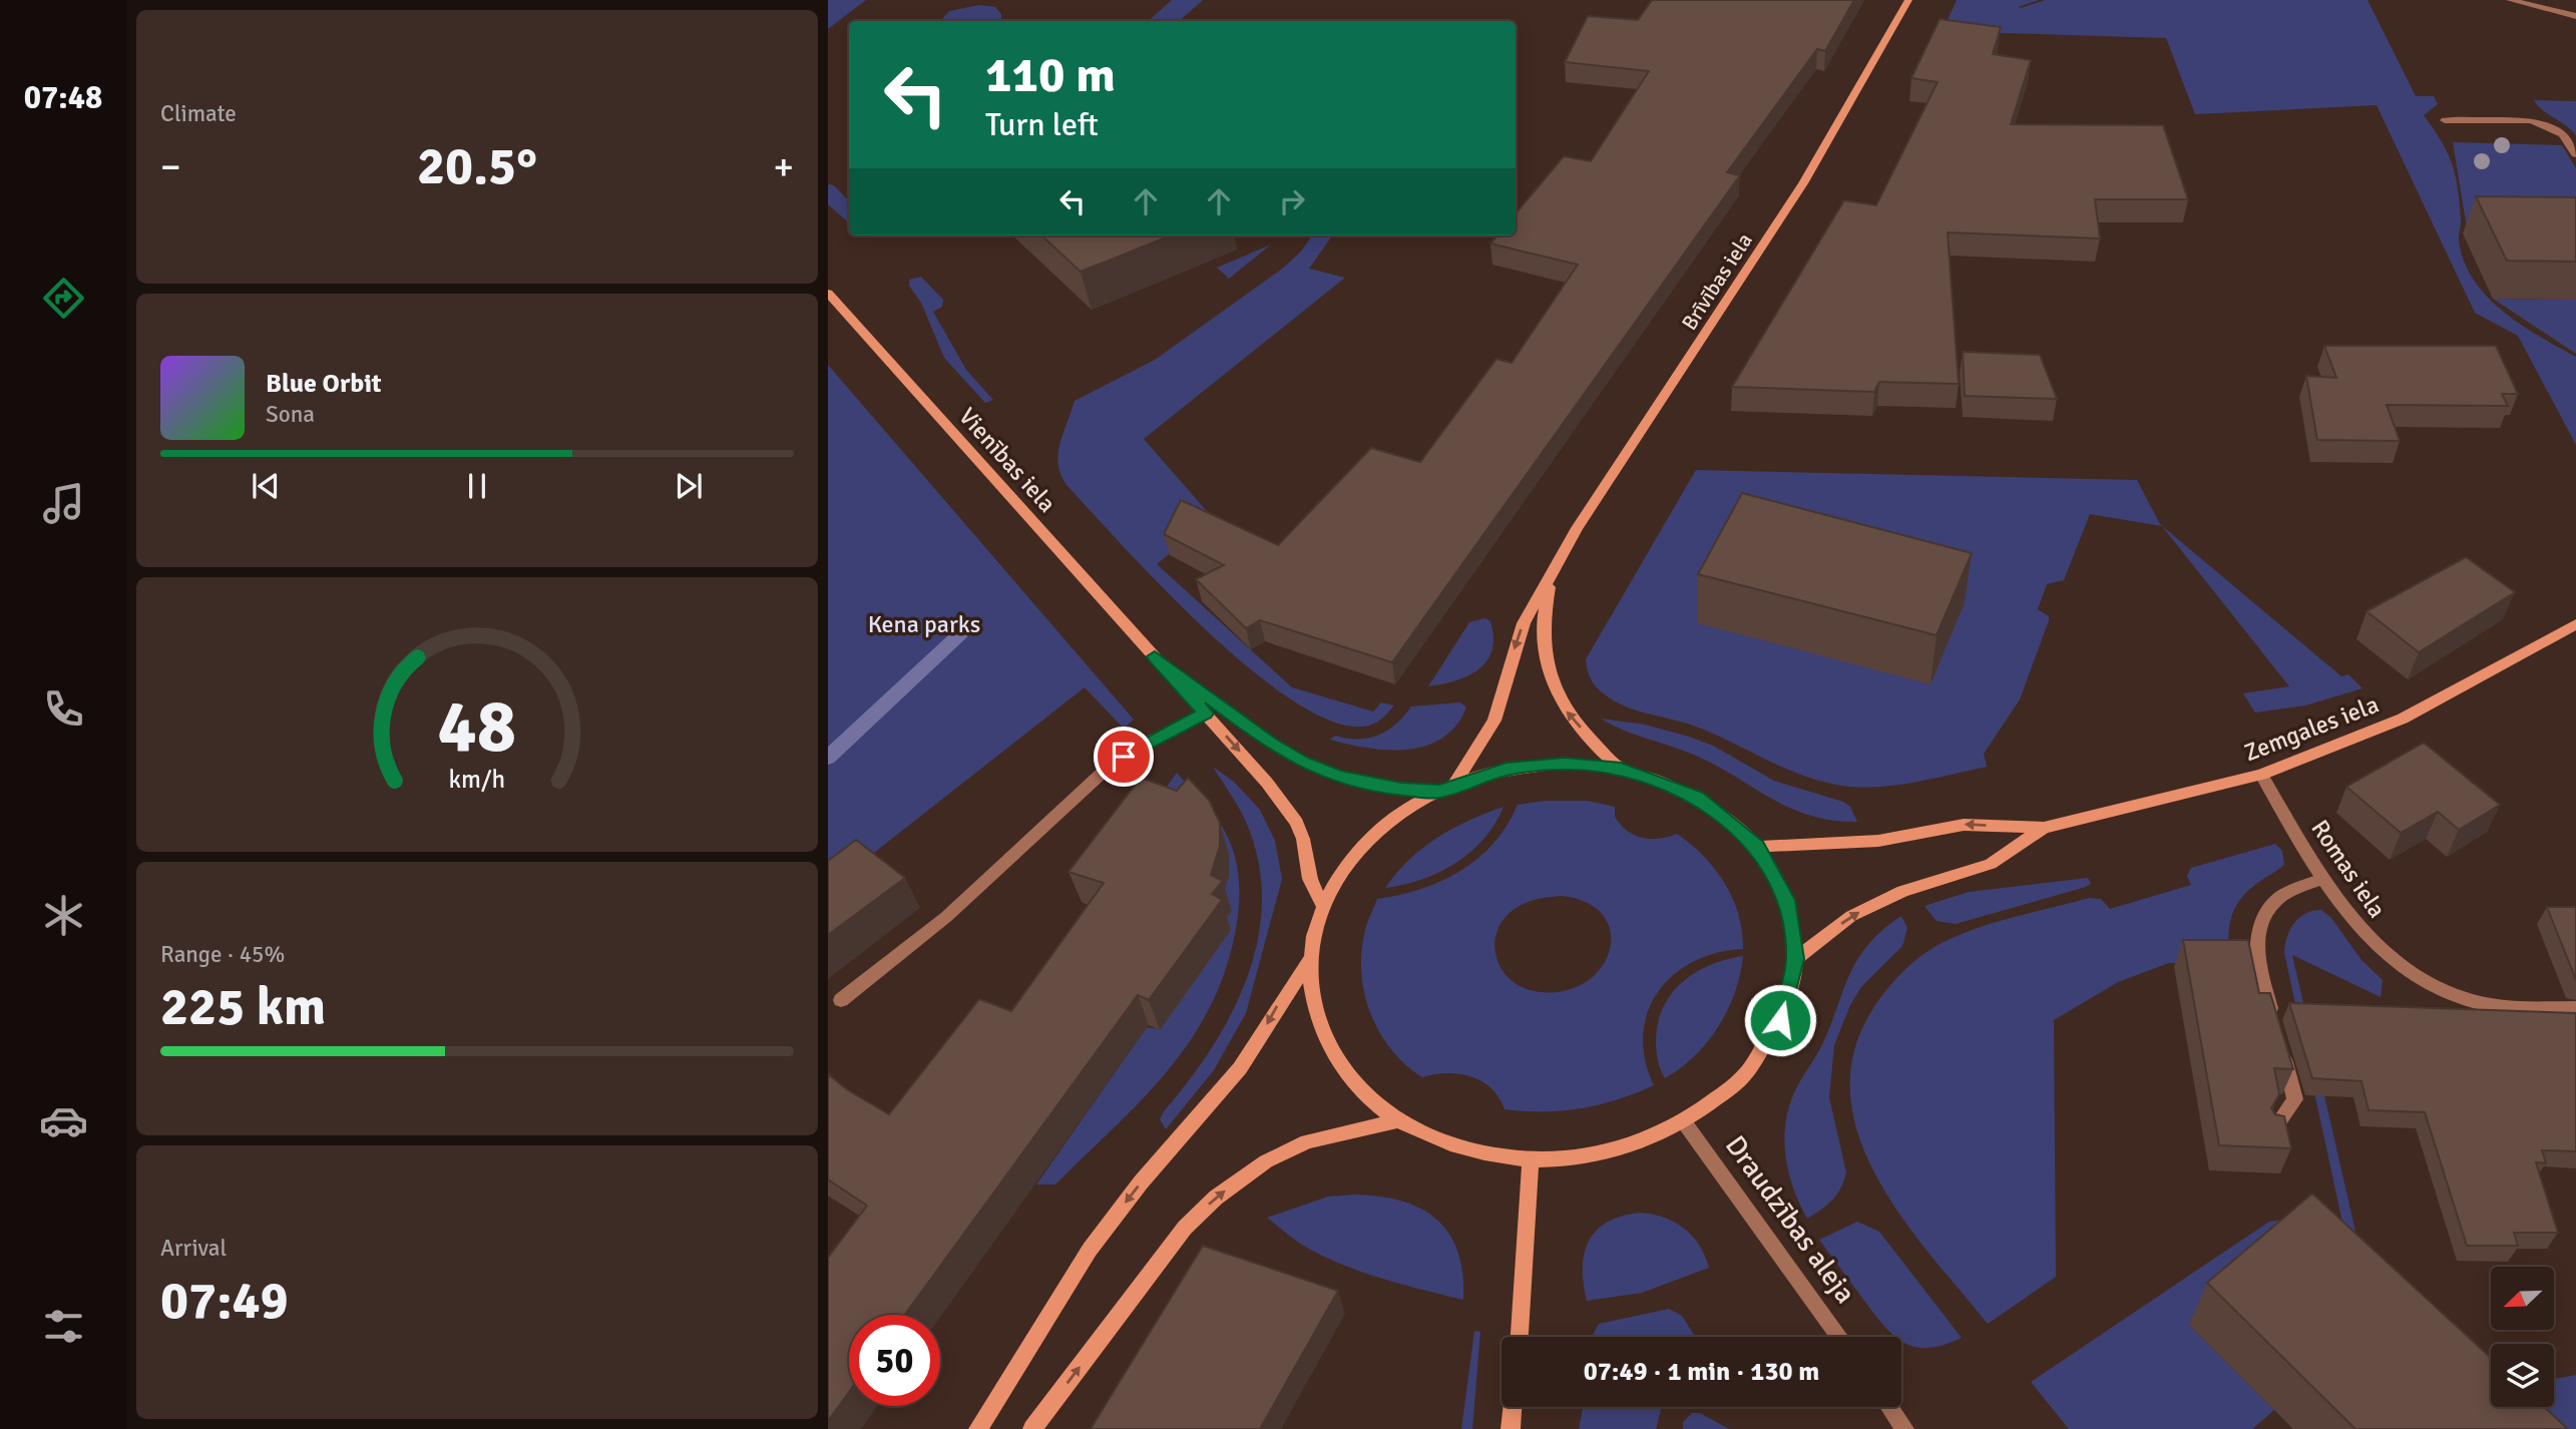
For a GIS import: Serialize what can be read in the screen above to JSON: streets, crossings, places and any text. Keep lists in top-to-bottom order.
{
  "streets": {
    "main road": ["Brīvības iela", "Vienības iela", "Zemgales iela"],
    "street": ["Romas iela", "Draudzības aleja"]
  },
  "crossings": [
    ["Zemgales iela", "Romas iela"]
  ],
  "parks": ["Kena parks"],
  "north": "bottom left",
  "page": {
    "tabs": "07:48",
    "tile": [
      "Climate",
      ["Range · 45%", "225 km"],
      ["Arrival", "07:49"]
    ],
    "turn": ["110 m", "Turn left"],
    "heat": ["−", "20.5°", "+"],
    "song": ["Blue Orbit", "Sona"],
    "limit": "50",
    "trip": "07:49 · 1 min · 130 m",
    "gauge": ["48", "km/h"]
  }
}
